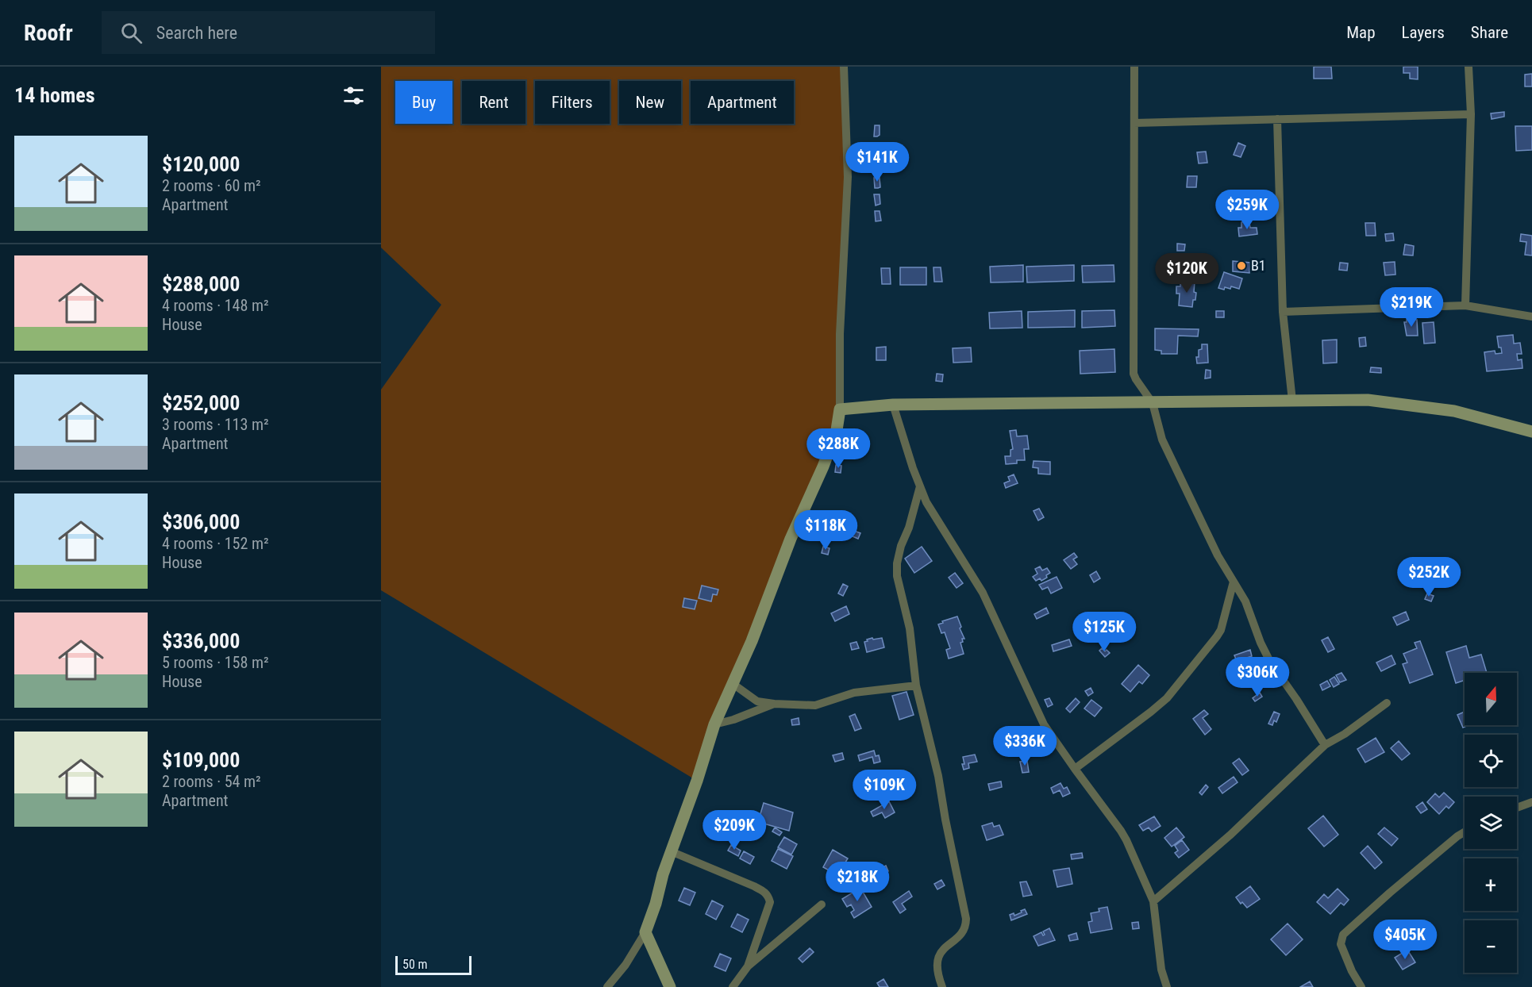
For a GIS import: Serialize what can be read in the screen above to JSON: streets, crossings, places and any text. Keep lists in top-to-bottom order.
{
  "places": ["B1"],
  "scale_bar": "50 m",
  "north": "top",
  "page": {
    "header": "Roofr",
    "search": "Search here",
    "nav": ["Map", "Layers", "Share"],
    "heading": "14 homes",
    "chip": [
      "Buy",
      "Rent",
      "Filters",
      "New",
      "Apartment"
    ],
    "list": [
      {
        "name": "$120,000",
        "note": "2 rooms · 60 m² · Apartment"
      },
      {
        "name": "$288,000",
        "note": "4 rooms · 148 m² · House"
      },
      {
        "name": "$252,000",
        "note": "3 rooms · 113 m² · Apartment"
      },
      {
        "name": "$306,000",
        "note": "4 rooms · 152 m² · House"
      },
      {
        "name": "$336,000",
        "note": "5 rooms · 158 m² · House"
      },
      {
        "name": "$109,000",
        "note": "2 rooms · 54 m² · Apartment"
      }
    ],
    "price": [
      "$141K",
      "$259K",
      "$120K",
      "$219K",
      "$288K",
      "$118K",
      "$252K",
      "$125K",
      "$306K",
      "$336K",
      "$109K",
      "$209K",
      "$218K",
      "$405K"
    ],
    "map_buttons": ["+", "−"],
    "scale": "50 m"
  }
}
